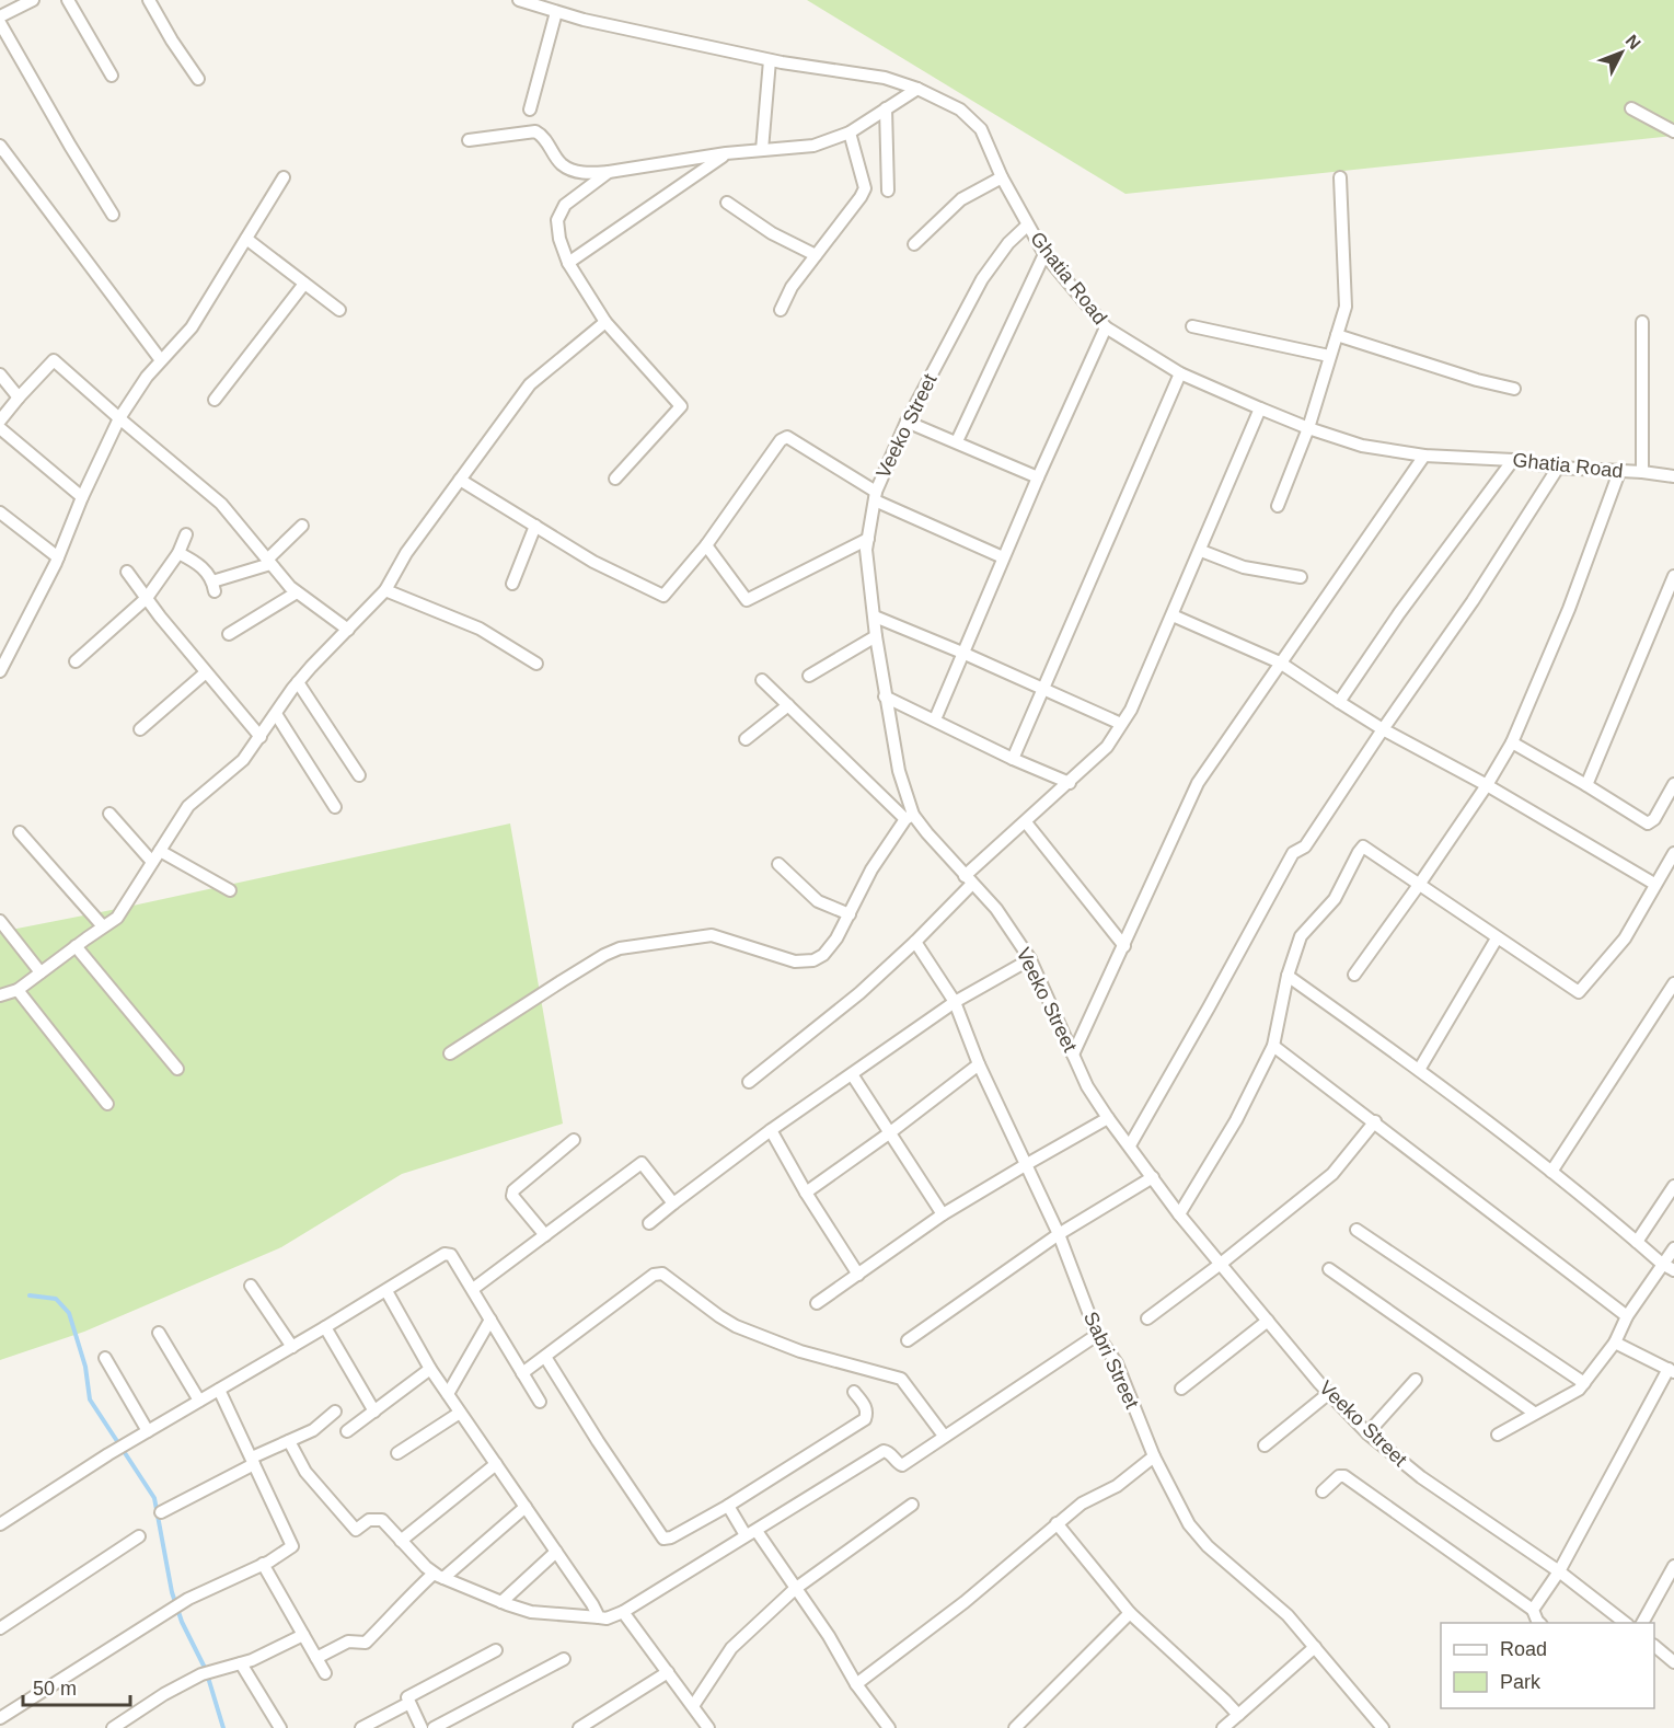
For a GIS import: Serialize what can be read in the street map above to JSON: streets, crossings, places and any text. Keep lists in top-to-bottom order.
{
  "streets": {
    "street": ["Ghatia Road", "Veeko Street", "Sabri Street"]
  },
  "crossings": [
    ["Ghatia Road", "Veeko Street"]
  ],
  "legend": ["Road", "Park"],
  "scale_bar": "50 m",
  "north": "top right"
}
